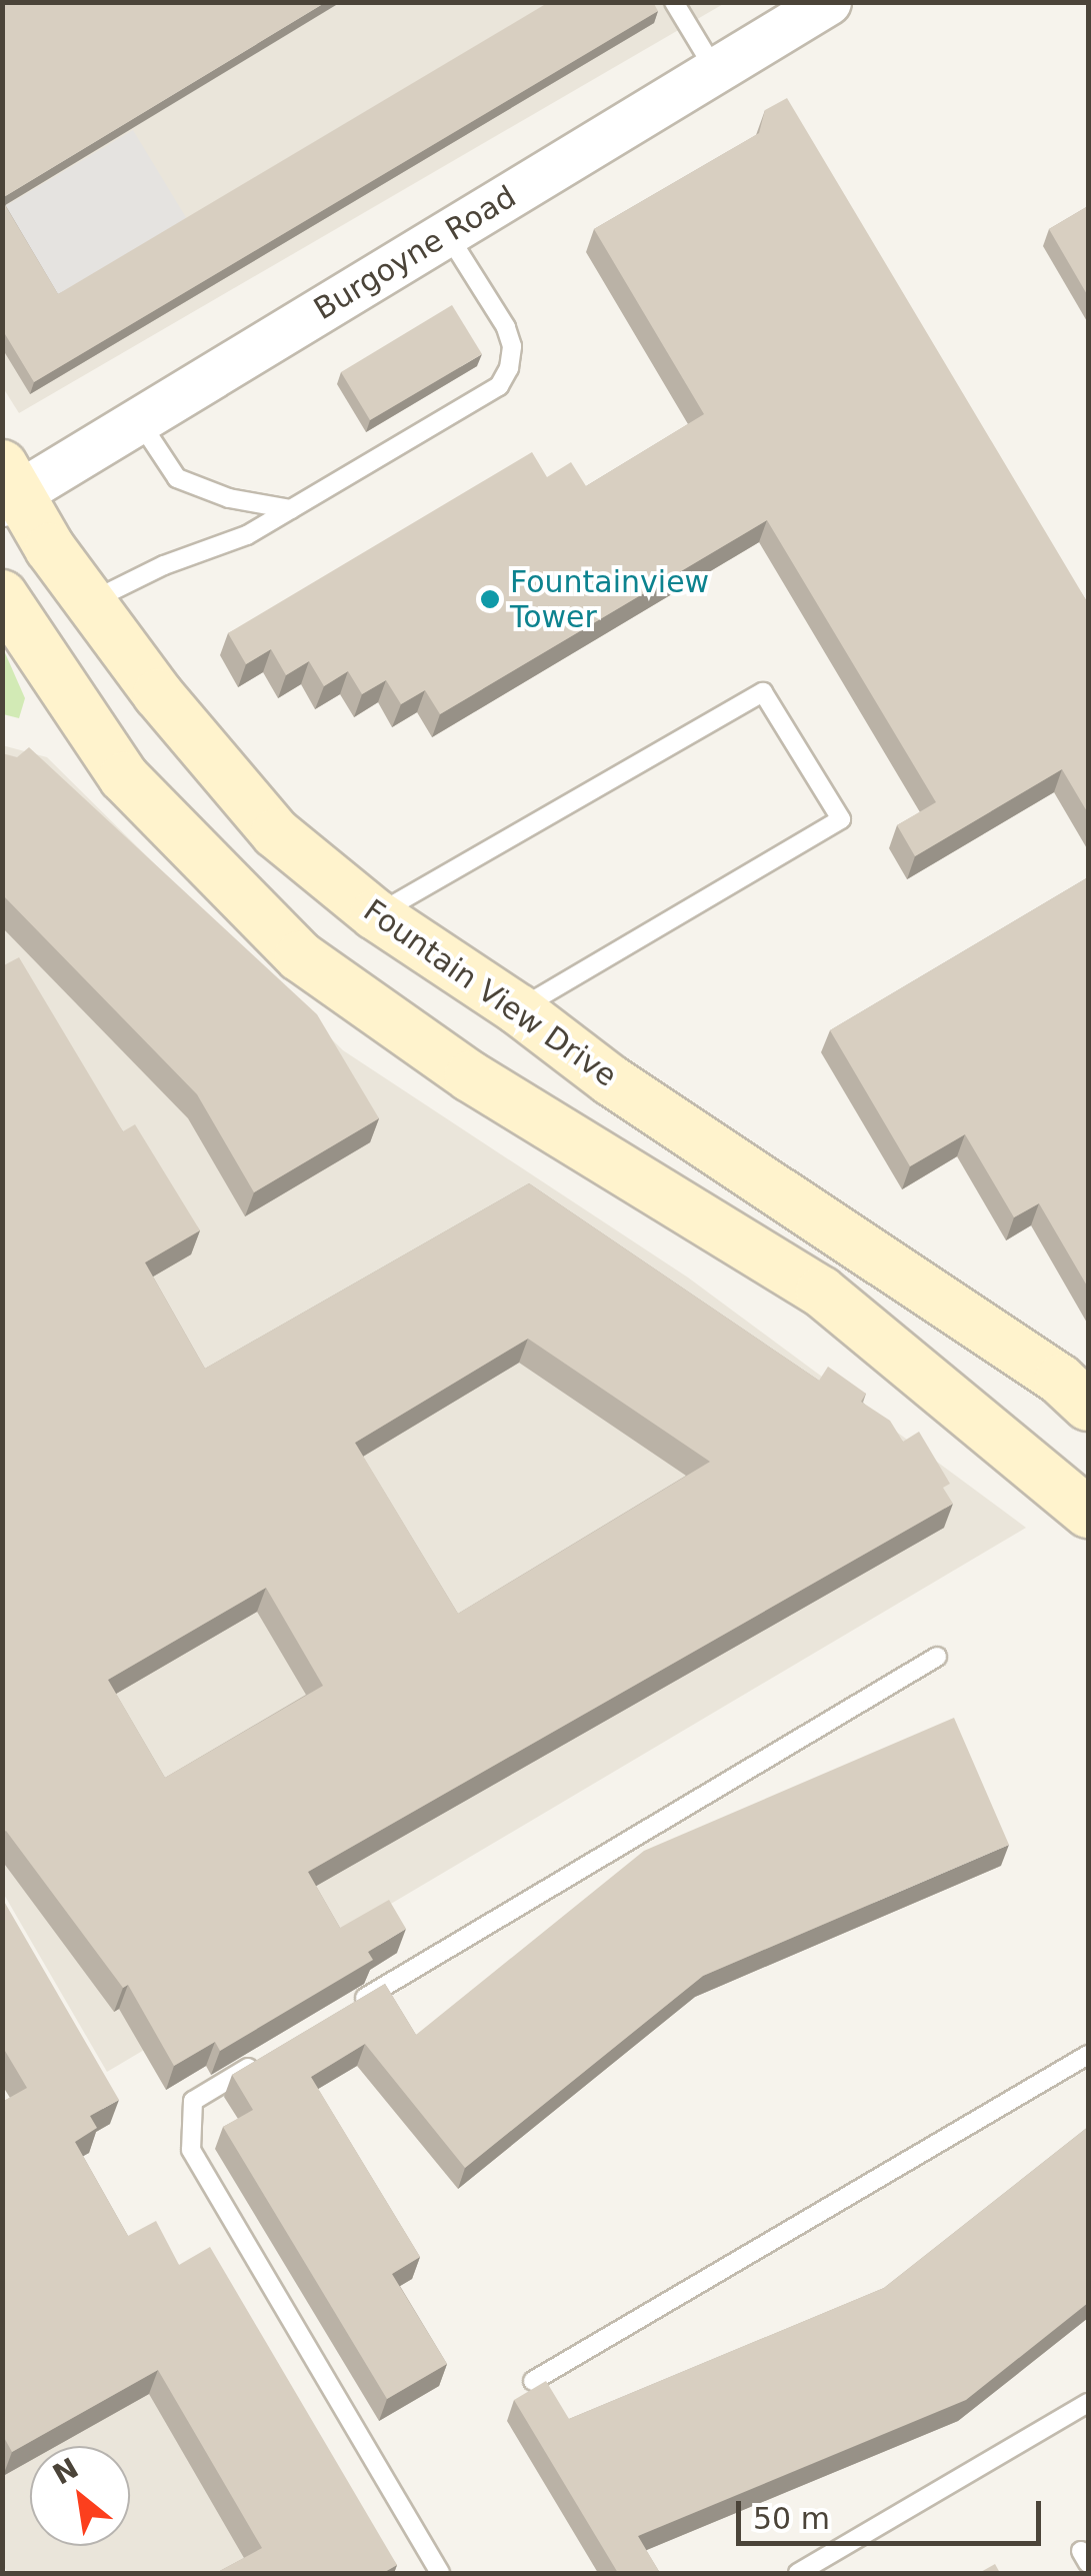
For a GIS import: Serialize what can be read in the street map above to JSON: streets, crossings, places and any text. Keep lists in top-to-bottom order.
{
  "streets": {
    "main road": ["Fountain View Drive"],
    "street": ["Burgoyne Road"]
  },
  "crossings": [
    ["Burgoyne Road", "Fountain View Drive"]
  ],
  "places": ["Fountainview Tower"],
  "scale_bar": "50 m",
  "north": "top left"
}
